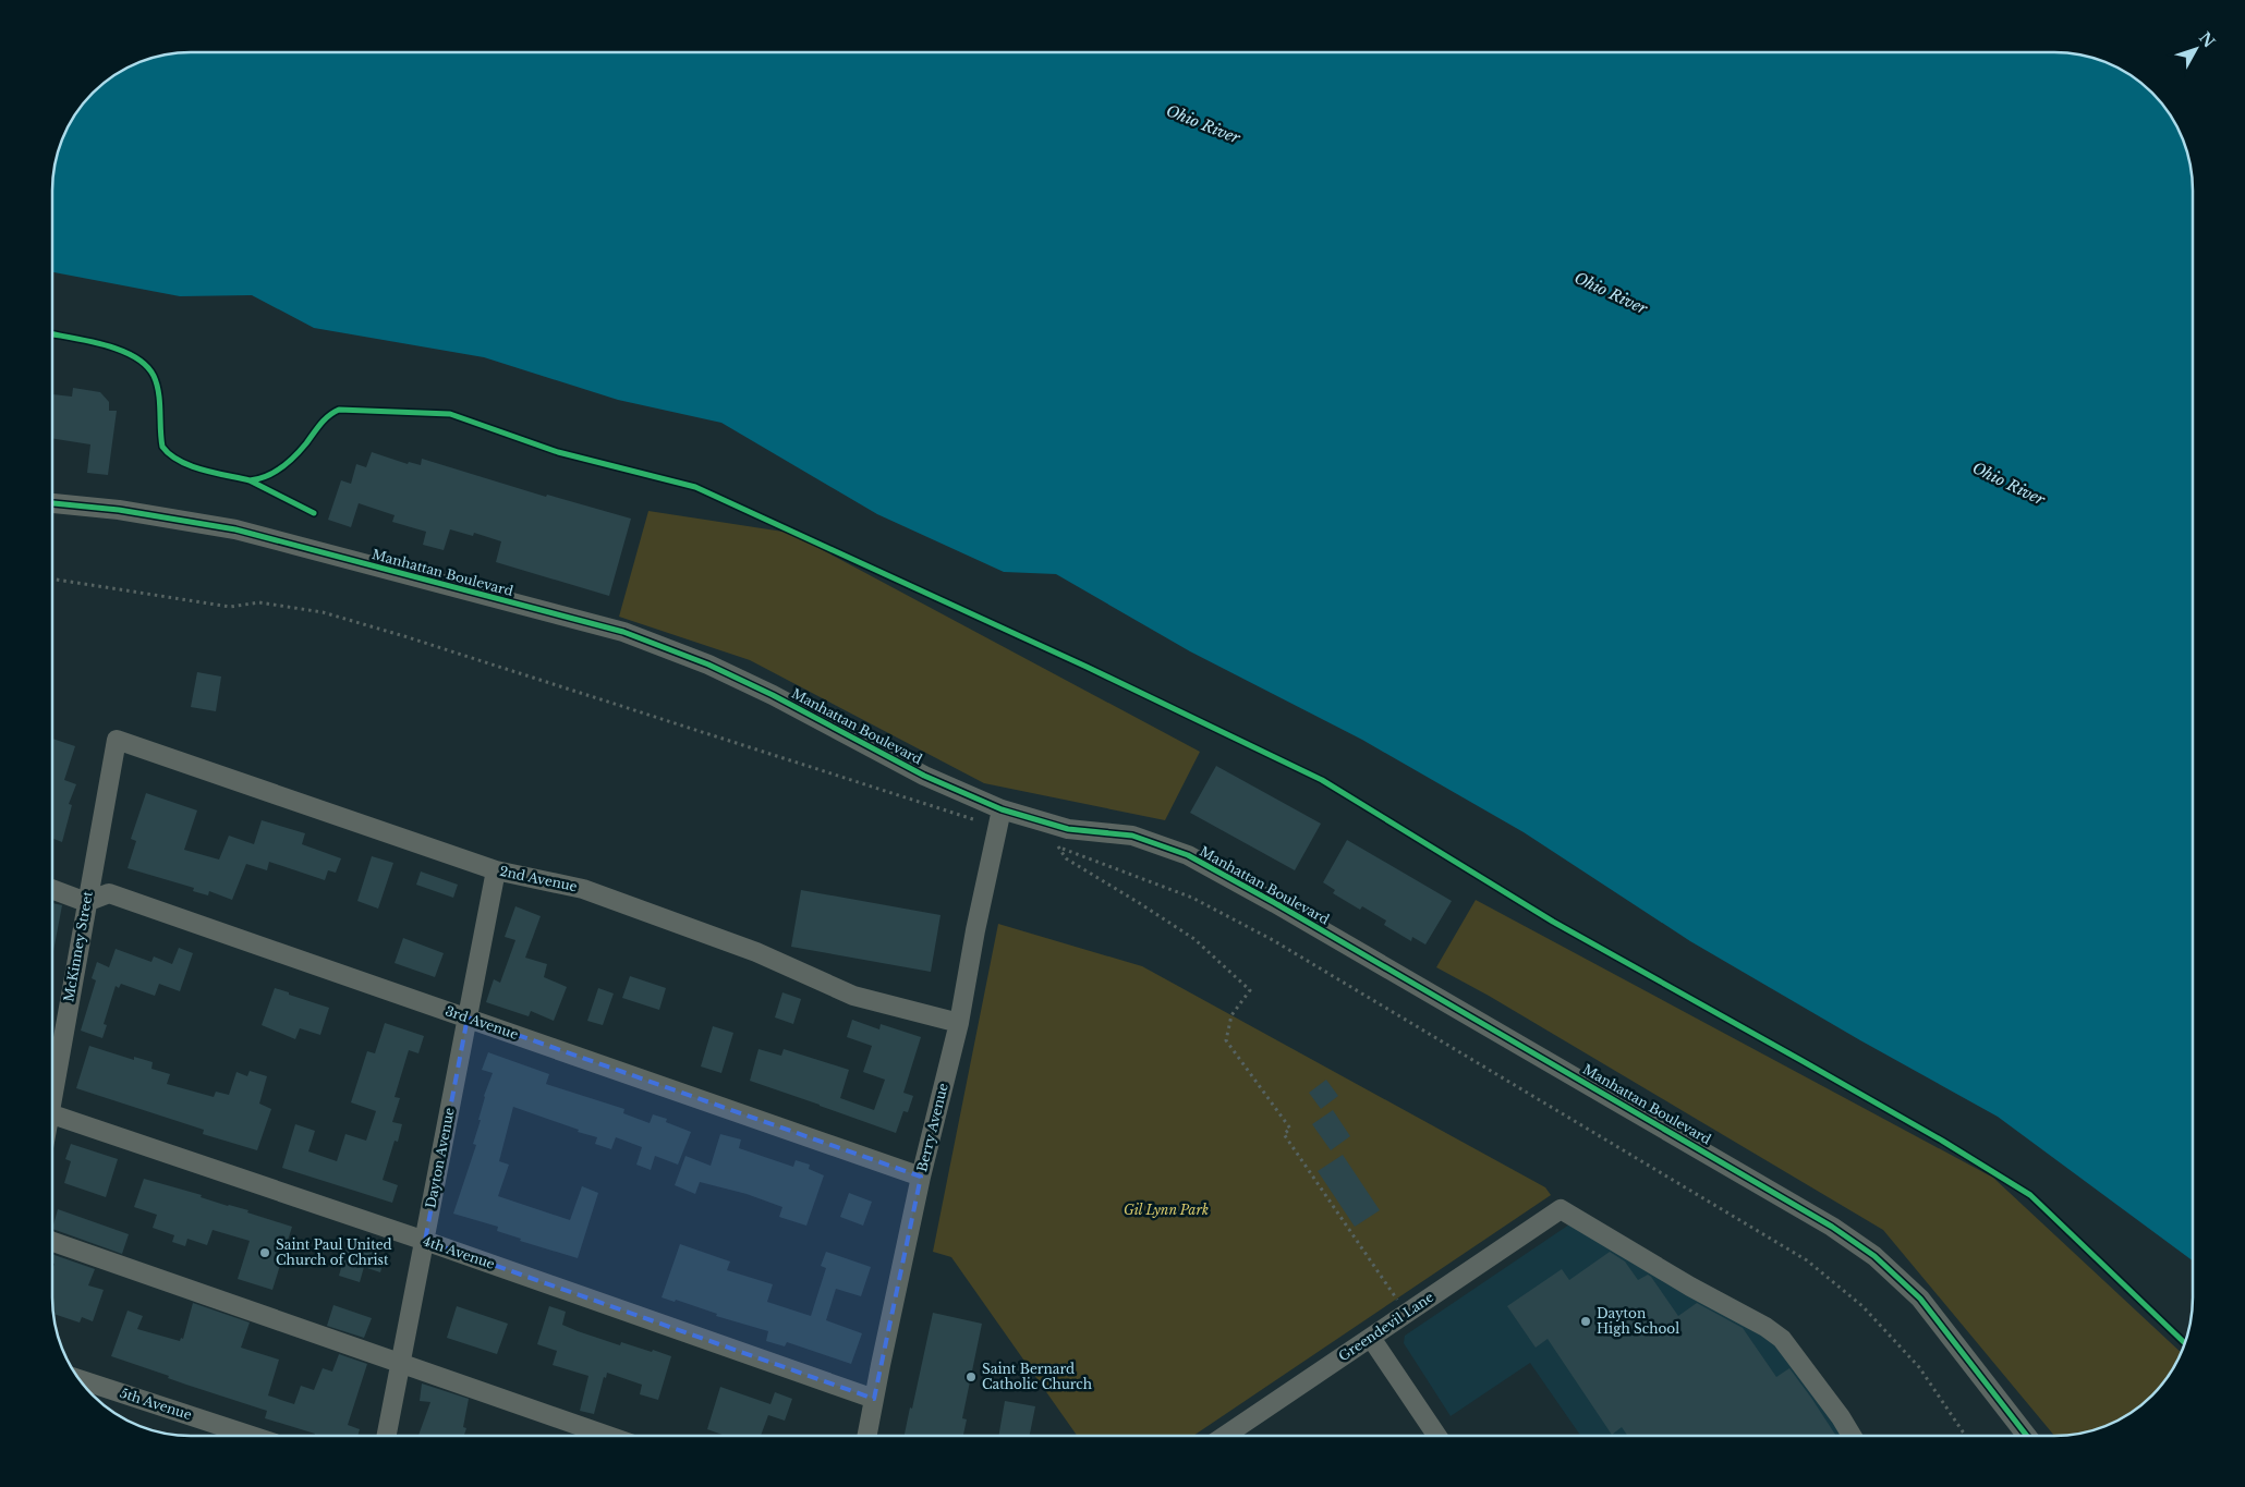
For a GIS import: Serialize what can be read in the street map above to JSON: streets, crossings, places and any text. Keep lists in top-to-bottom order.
{
  "streets": {
    "street": [
      "Manhattan Boulevard",
      "2nd Avenue",
      "McKinney Street",
      "3rd Avenue",
      "Berry Avenue",
      "Dayton Avenue",
      "4th Avenue",
      "Greendevil Lane",
      "5th Avenue"
    ]
  },
  "crossings": [
    ["Manhattan Boulevard", "Berry Avenue"],
    ["2nd Avenue", "McKinney Street"],
    ["2nd Avenue", "Berry Avenue"],
    ["2nd Avenue", "Dayton Avenue"],
    ["McKinney Street", "3rd Avenue"],
    ["3rd Avenue", "Berry Avenue"],
    ["3rd Avenue", "Dayton Avenue"],
    ["Berry Avenue", "4th Avenue"],
    ["Dayton Avenue", "4th Avenue"]
  ],
  "water": ["Ohio River"],
  "parks": ["Gil Lynn Park"],
  "places": ["Saint Paul United Church of Christ", "Dayton High School", "Saint Bernard Catholic Church"],
  "north": "top right"
}
